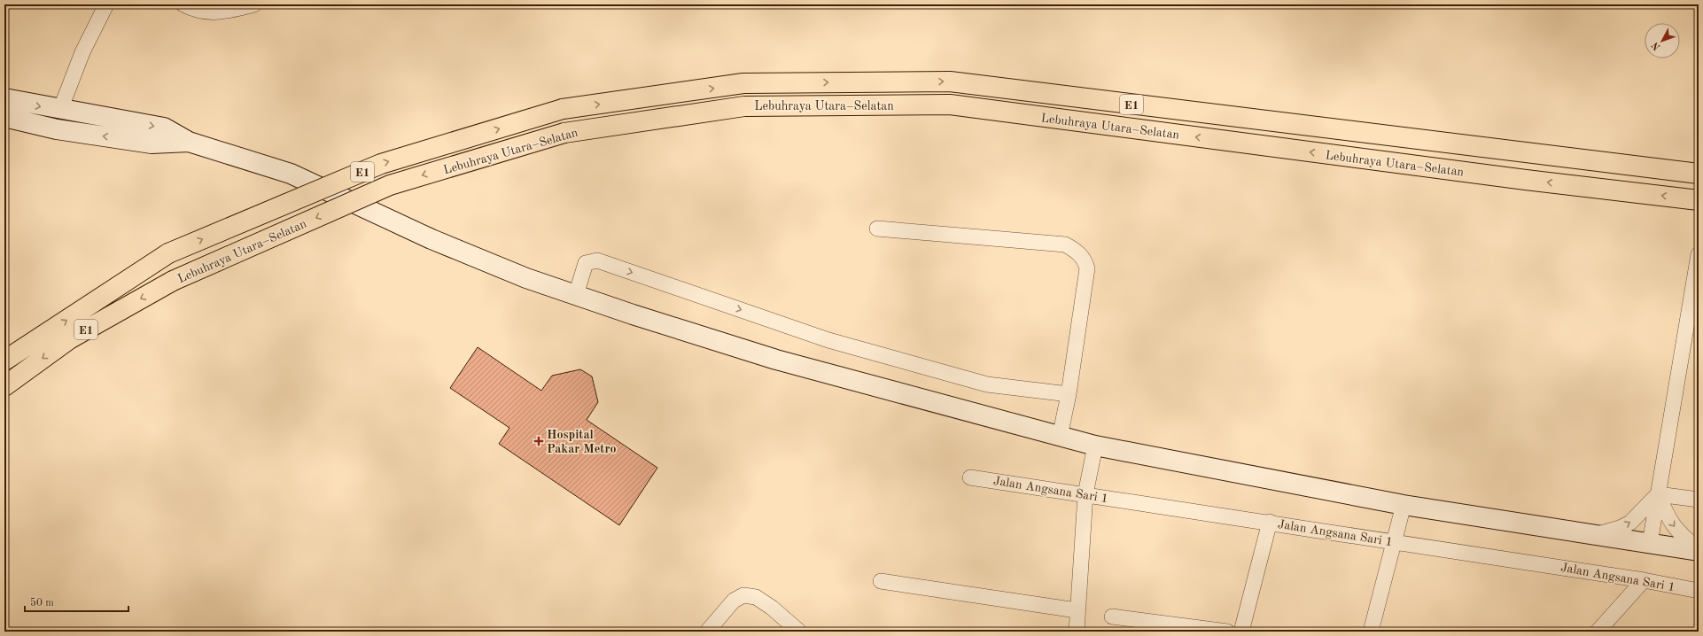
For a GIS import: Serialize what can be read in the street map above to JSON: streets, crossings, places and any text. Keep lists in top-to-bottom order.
{
  "streets": {
    "highway": ["E1", "Lebuhraya Utara–Selatan"],
    "street": ["Jalan Angsana Sari 1"]
  },
  "places": {
    "health": ["Hospital Pakar Metro"]
  },
  "scale_bar": "50 m",
  "north": "bottom left"
}
